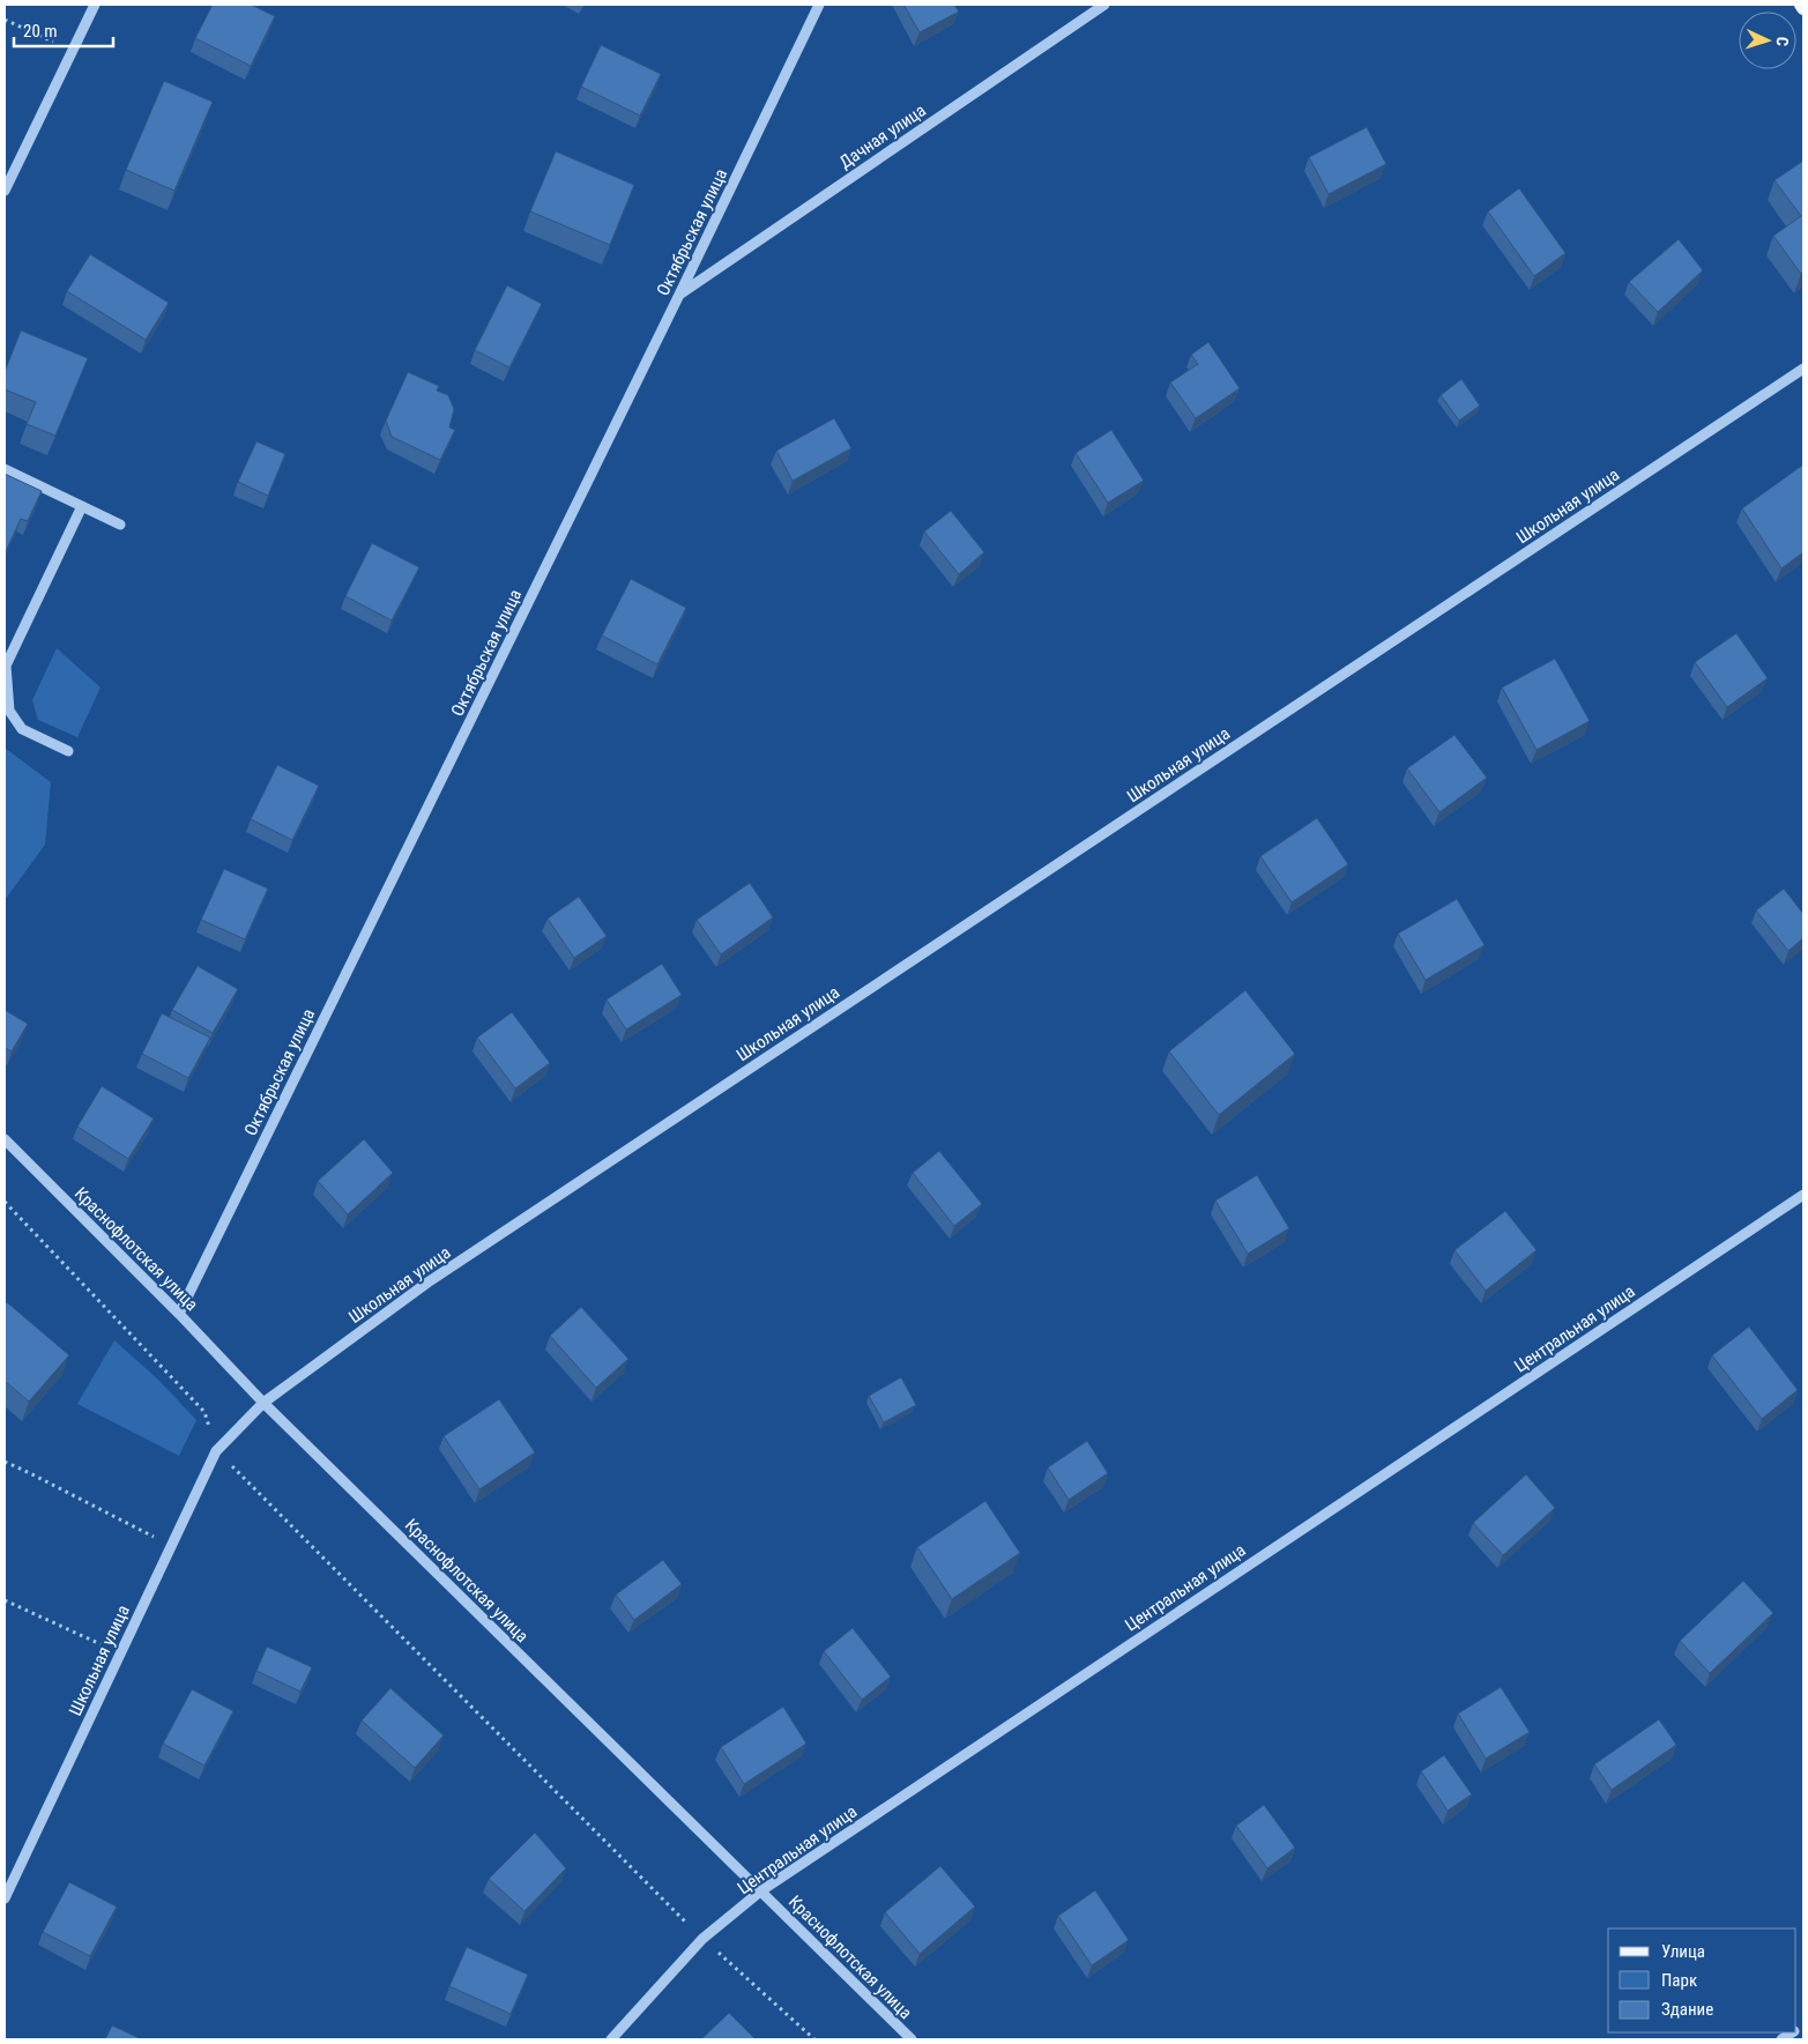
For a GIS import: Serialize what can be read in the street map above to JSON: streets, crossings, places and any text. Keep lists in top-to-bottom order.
{
  "streets": {
    "street": [
      "Дачная улица",
      "Октябрьская улица",
      "Школьная улица",
      "Краснофлотская улица",
      "Центральная улица"
    ]
  },
  "crossings": [
    ["Дачная улица", "Октябрьская улица"],
    ["Октябрьская улица", "Краснофлотская улица"],
    ["Школьная улица", "Краснофлотская улица"],
    ["Краснофлотская улица", "Центральная улица"]
  ],
  "legend": ["Улица", "Парк", "Здание"],
  "scale_bar": "20 m",
  "north": "right"
}
